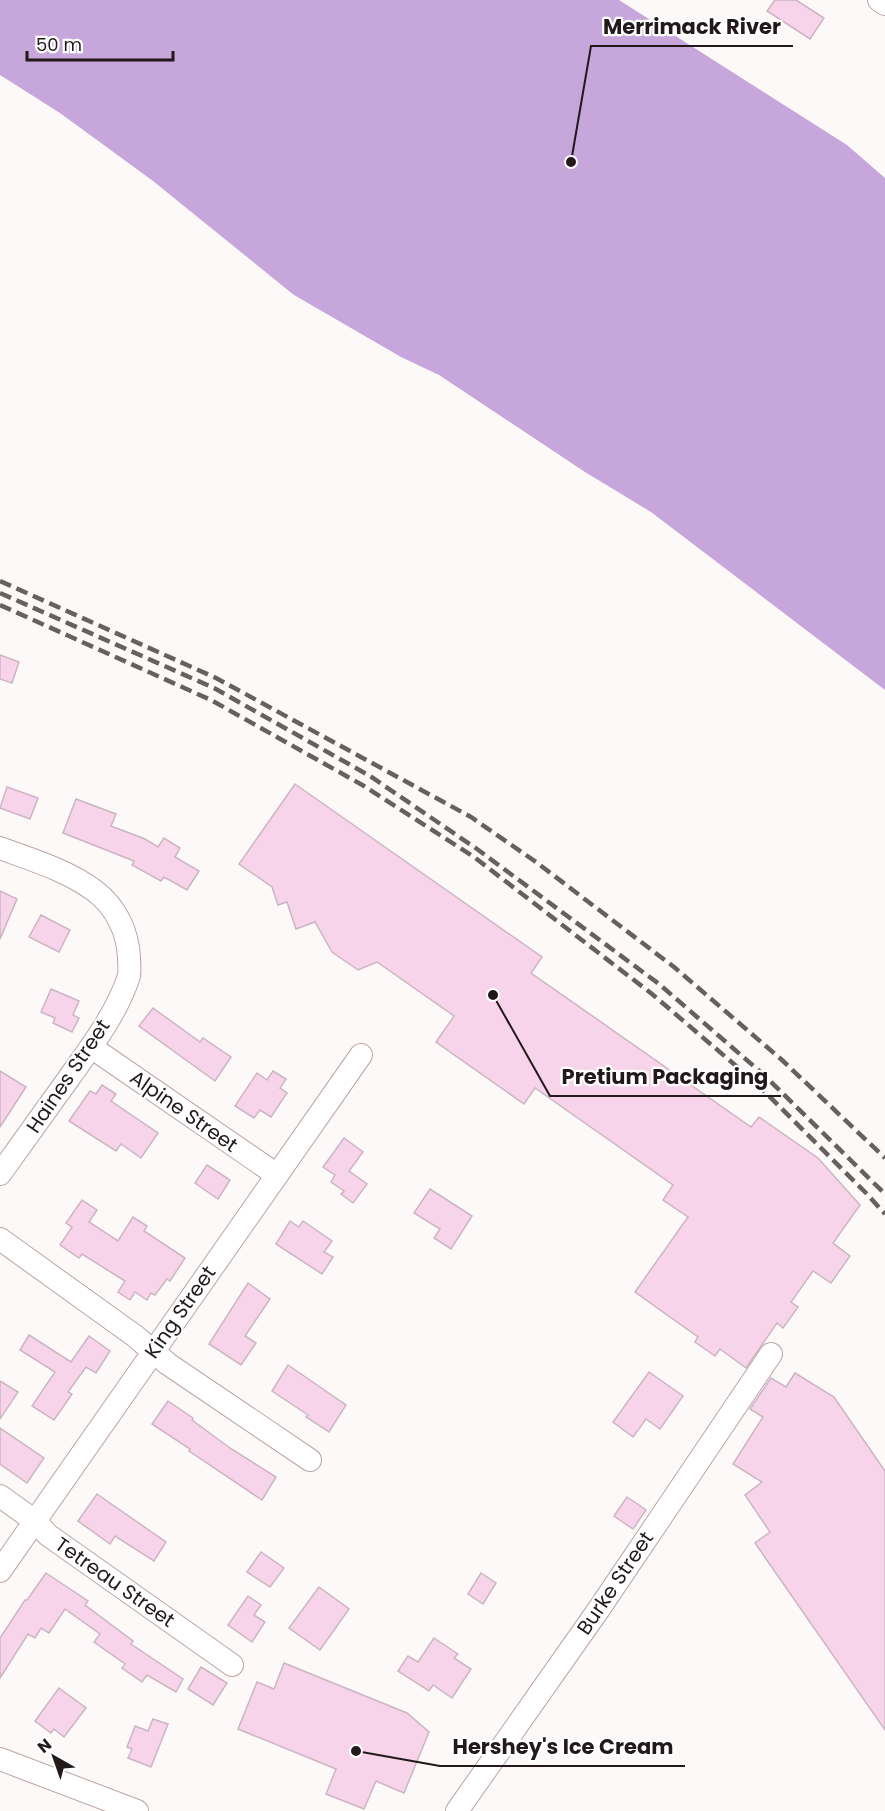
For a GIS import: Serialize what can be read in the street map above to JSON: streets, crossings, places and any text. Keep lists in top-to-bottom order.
{
  "streets": {
    "street": [
      "Haines Street",
      "Alpine Street",
      "King Street",
      "Tetreau Street",
      "Burke Street"
    ]
  },
  "crossings": [
    ["Haines Street", "Alpine Street"],
    ["Alpine Street", "King Street"],
    ["King Street", "Tetreau Street"]
  ],
  "places": ["Merrimack River", "Pretium Packaging", "Hershey's Ice Cream"],
  "scale_bar": "50 m",
  "north": "top left"
}
